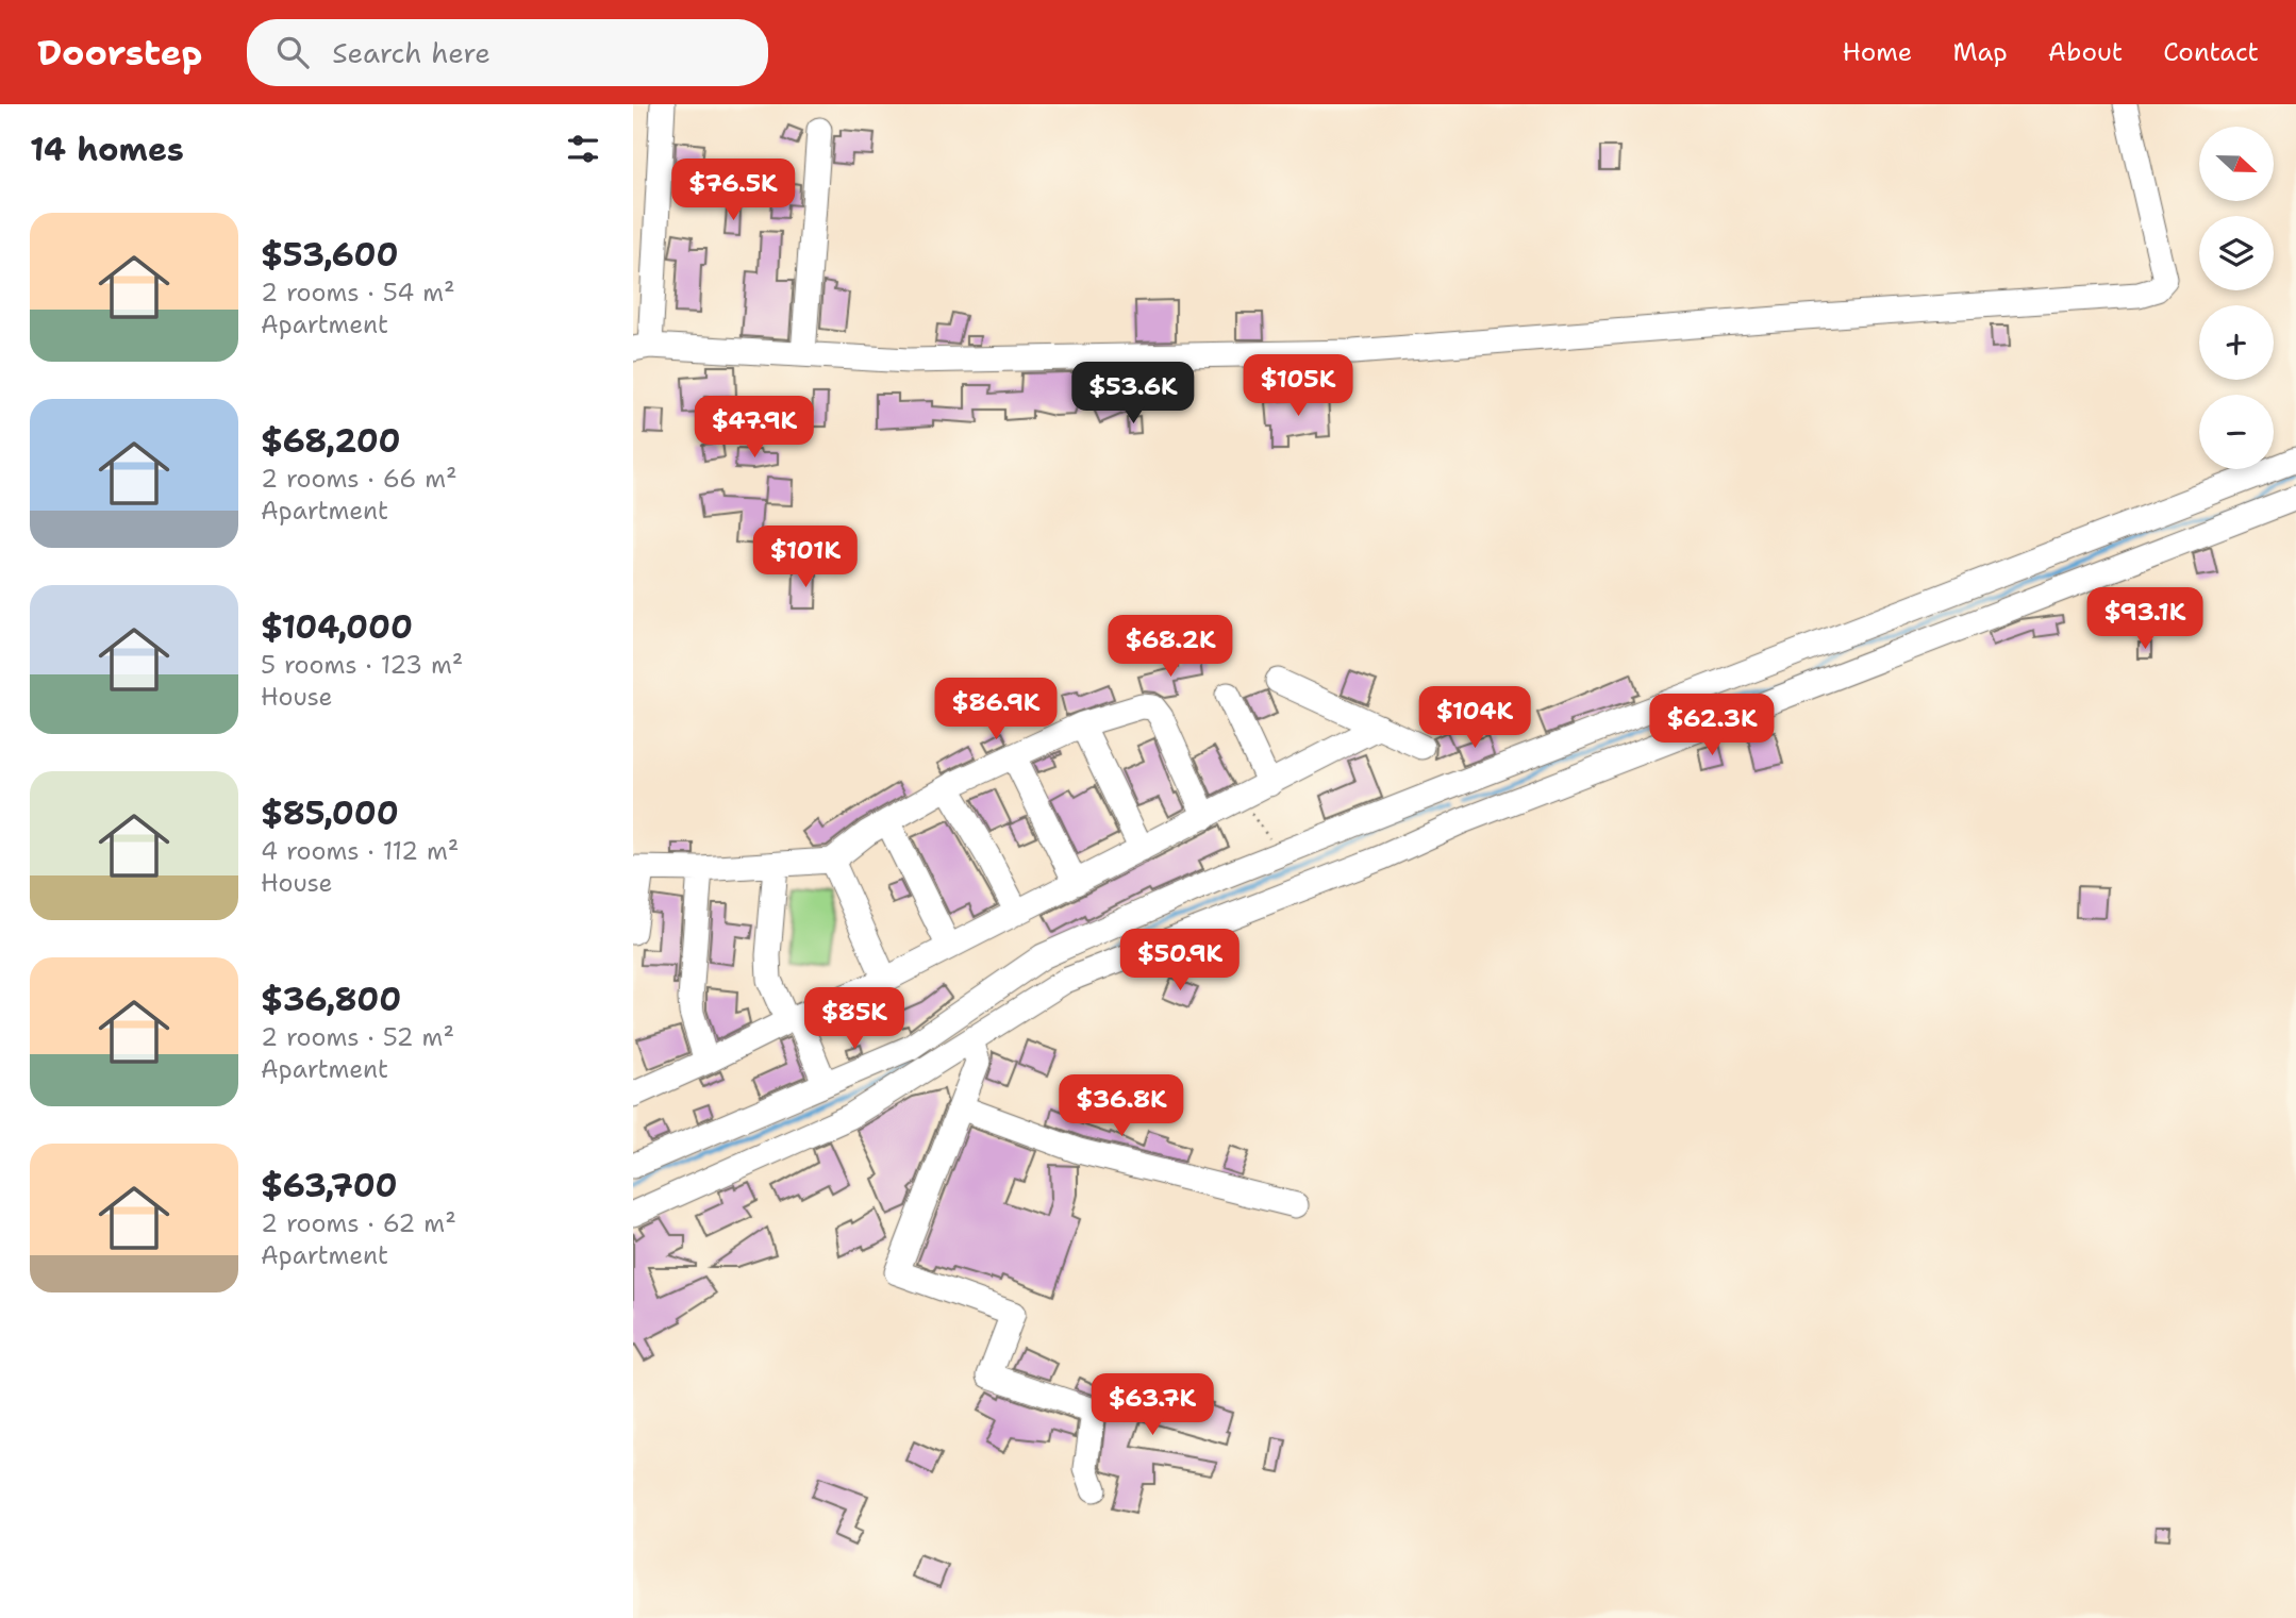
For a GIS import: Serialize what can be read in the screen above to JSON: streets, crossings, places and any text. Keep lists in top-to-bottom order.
{
  "north": "right",
  "page": {
    "header": "Doorstep",
    "search": "Search here",
    "nav": [
      "Home",
      "Map",
      "About",
      "Contact"
    ],
    "heading": "14 homes",
    "map_buttons": ["+", "−"],
    "price": [
      "$76.5K",
      "$105K",
      "$53.6K",
      "$47.9K",
      "$101K",
      "$93.1K",
      "$68.2K",
      "$86.9K",
      "$104K",
      "$62.3K",
      "$50.9K",
      "$85K",
      "$36.8K",
      "$63.7K"
    ],
    "list": [
      {
        "name": "$53,600",
        "note": "2 rooms · 54 m² · Apartment"
      },
      {
        "name": "$68,200",
        "note": "2 rooms · 66 m² · Apartment"
      },
      {
        "name": "$104,000",
        "note": "5 rooms · 123 m² · House"
      },
      {
        "name": "$85,000",
        "note": "4 rooms · 112 m² · House"
      },
      {
        "name": "$36,800",
        "note": "2 rooms · 52 m² · Apartment"
      },
      {
        "name": "$63,700",
        "note": "2 rooms · 62 m² · Apartment"
      }
    ]
  }
}
